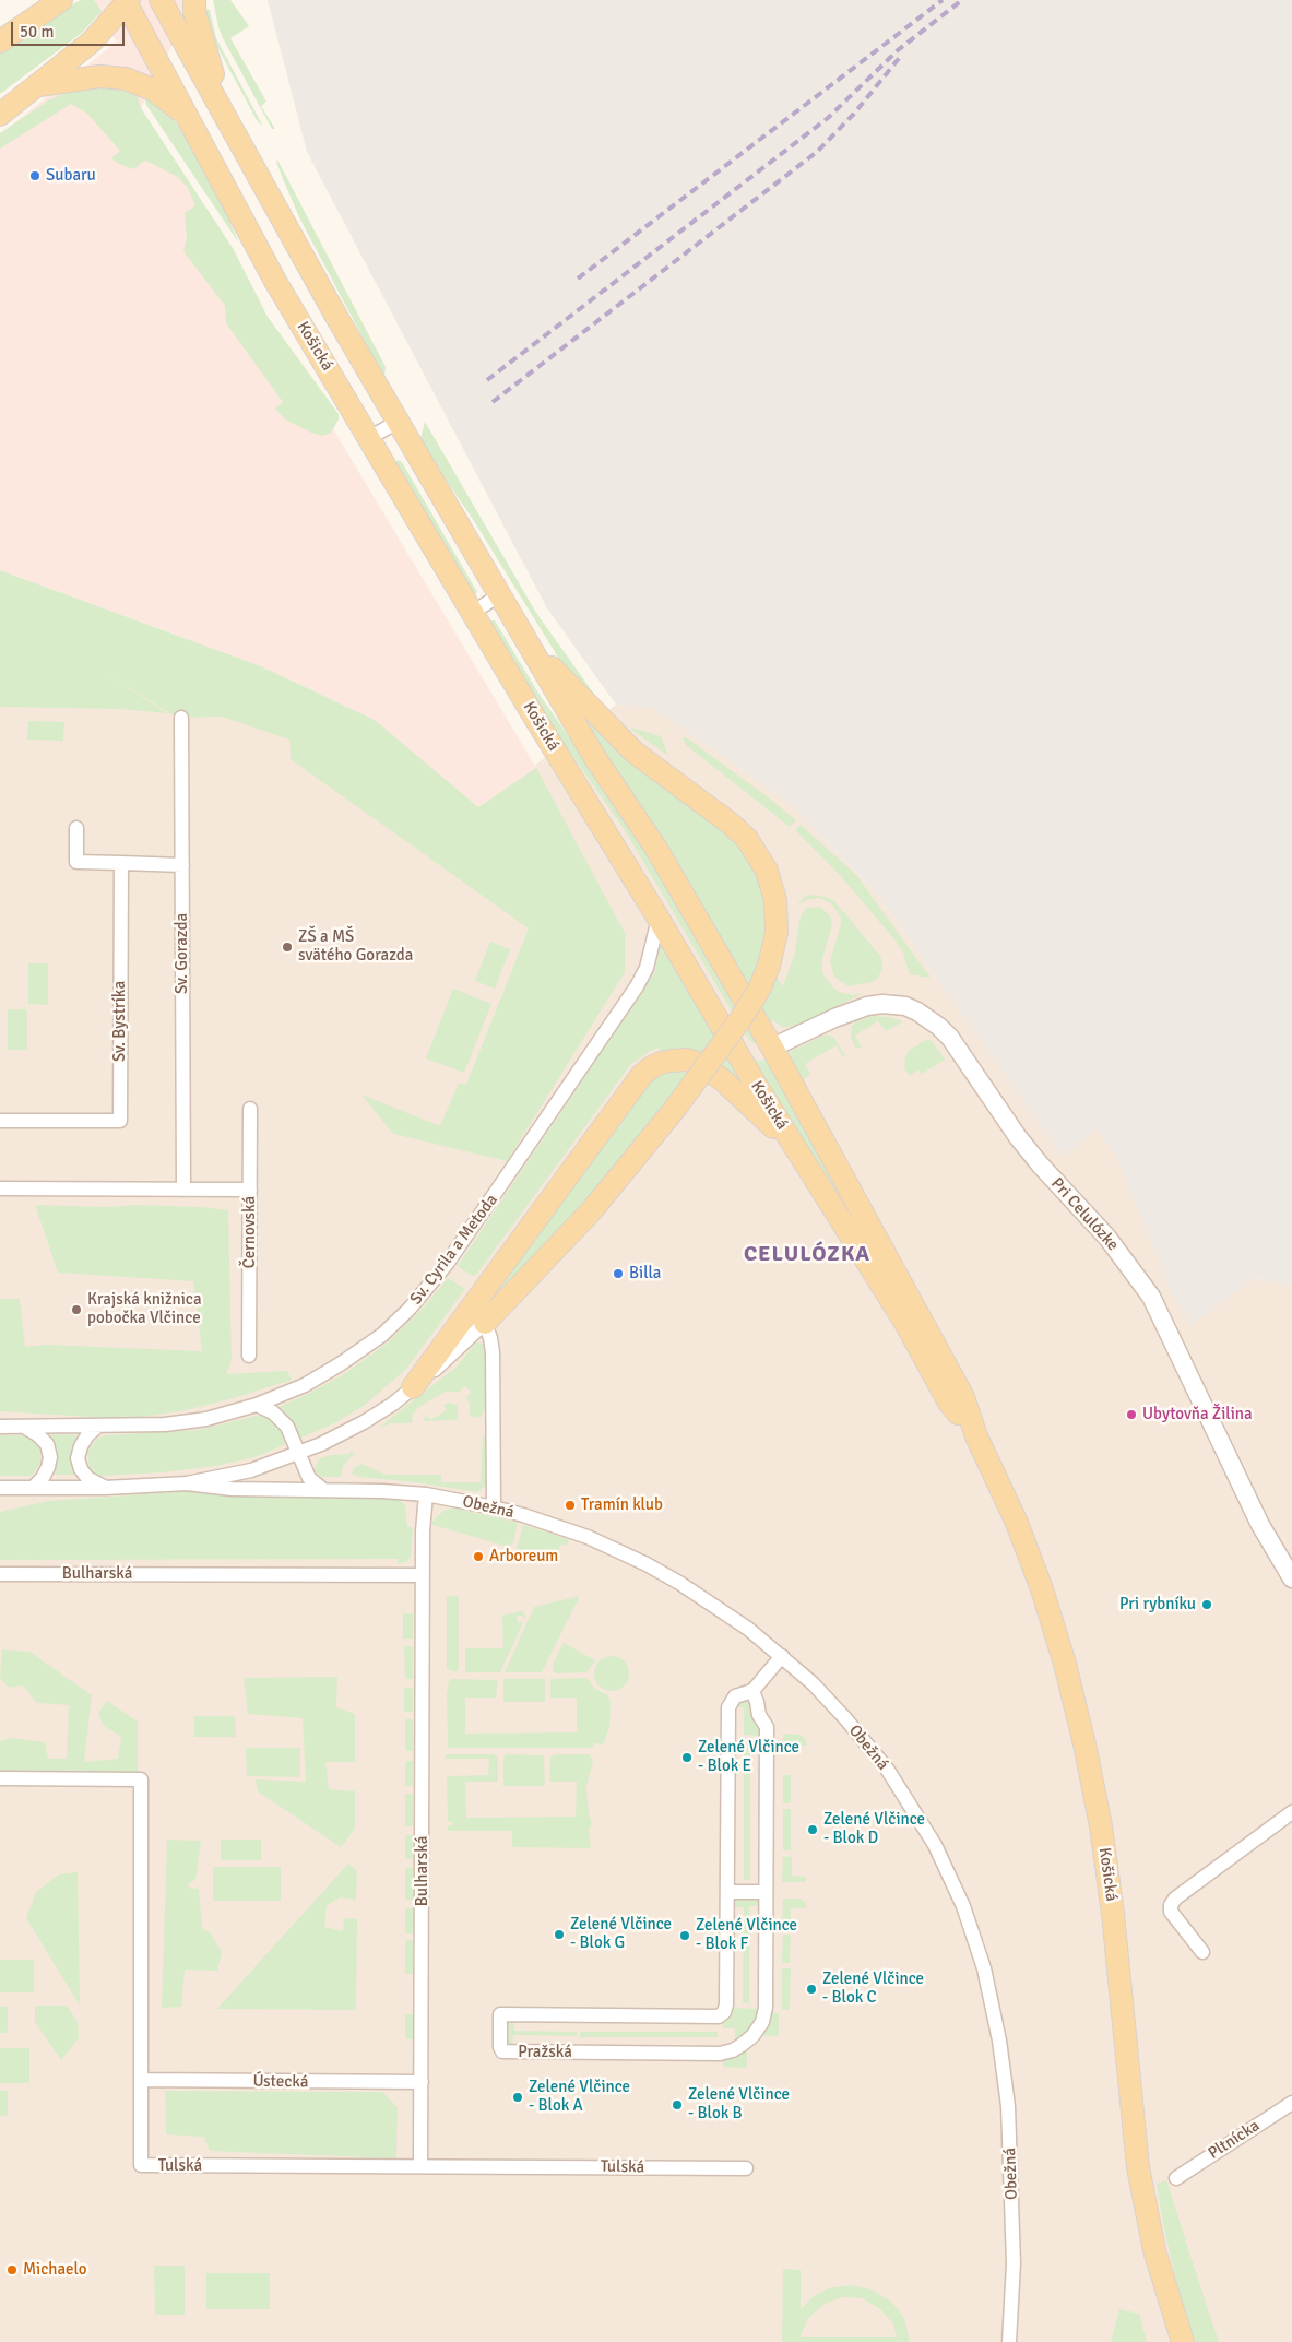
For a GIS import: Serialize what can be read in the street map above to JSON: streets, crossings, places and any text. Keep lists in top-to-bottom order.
{
  "streets": {
    "main road": ["Košická"],
    "street": [
      "Sv. Gorazda",
      "Sv. Bystríka",
      "Pri Celulózke",
      "Černovská",
      "Sv. Cyrila a Metoda",
      "Obežná",
      "Bulharská",
      "Pražská",
      "Ústecká",
      "Pltnícka",
      "Tulská"
    ]
  },
  "crossings": [
    ["Košická", "Pri Celulózke"],
    ["Košická", "Sv. Cyrila a Metoda"],
    ["Obežná", "Bulharská"],
    ["Obežná", "Pražská"],
    ["Bulharská", "Ústecká"],
    ["Bulharská", "Tulská"],
    ["Ústecká", "Tulská"]
  ],
  "districts": ["CELULÓZKA"],
  "places": [
    "Subaru",
    "ZŠ a MŠ svätého Gorazda",
    "Billa",
    "Krajská knižnica pobočka Vlčince",
    "Ubytovňa Žilina",
    "Tramín klub",
    "Arboreum",
    "Pri rybníku",
    "Zelené Vlčince - Blok E",
    "Zelené Vlčince - Blok D",
    "Zelené Vlčince - Blok G",
    "Zelené Vlčince - Blok F",
    "Zelené Vlčince - Blok C",
    "Zelené Vlčince - Blok A",
    "Zelené Vlčince - Blok B",
    "Michaelo"
  ],
  "scale_bar": "50 m"
}
